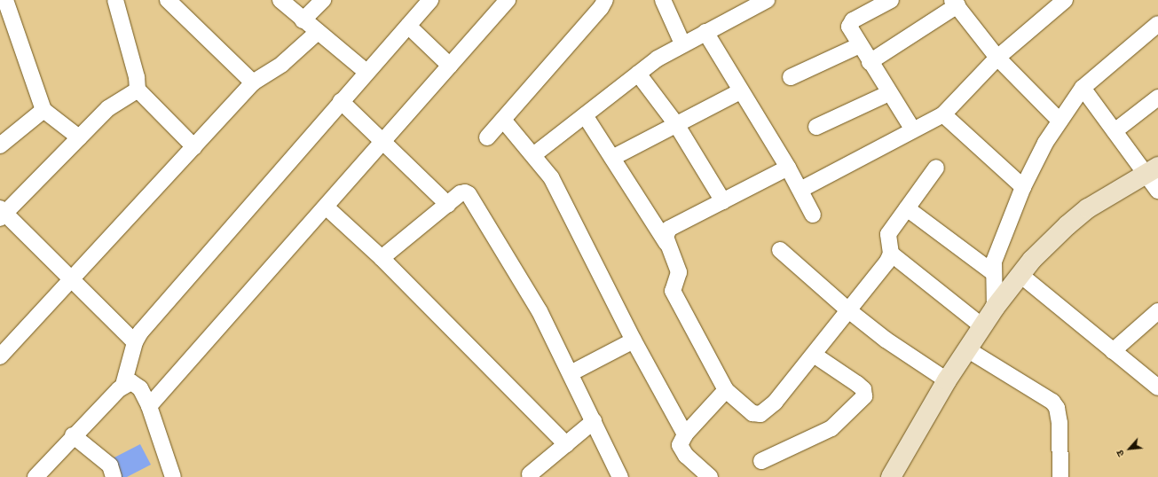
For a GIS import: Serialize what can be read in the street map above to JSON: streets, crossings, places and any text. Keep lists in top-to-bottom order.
{
  "north": "bottom left"
}
